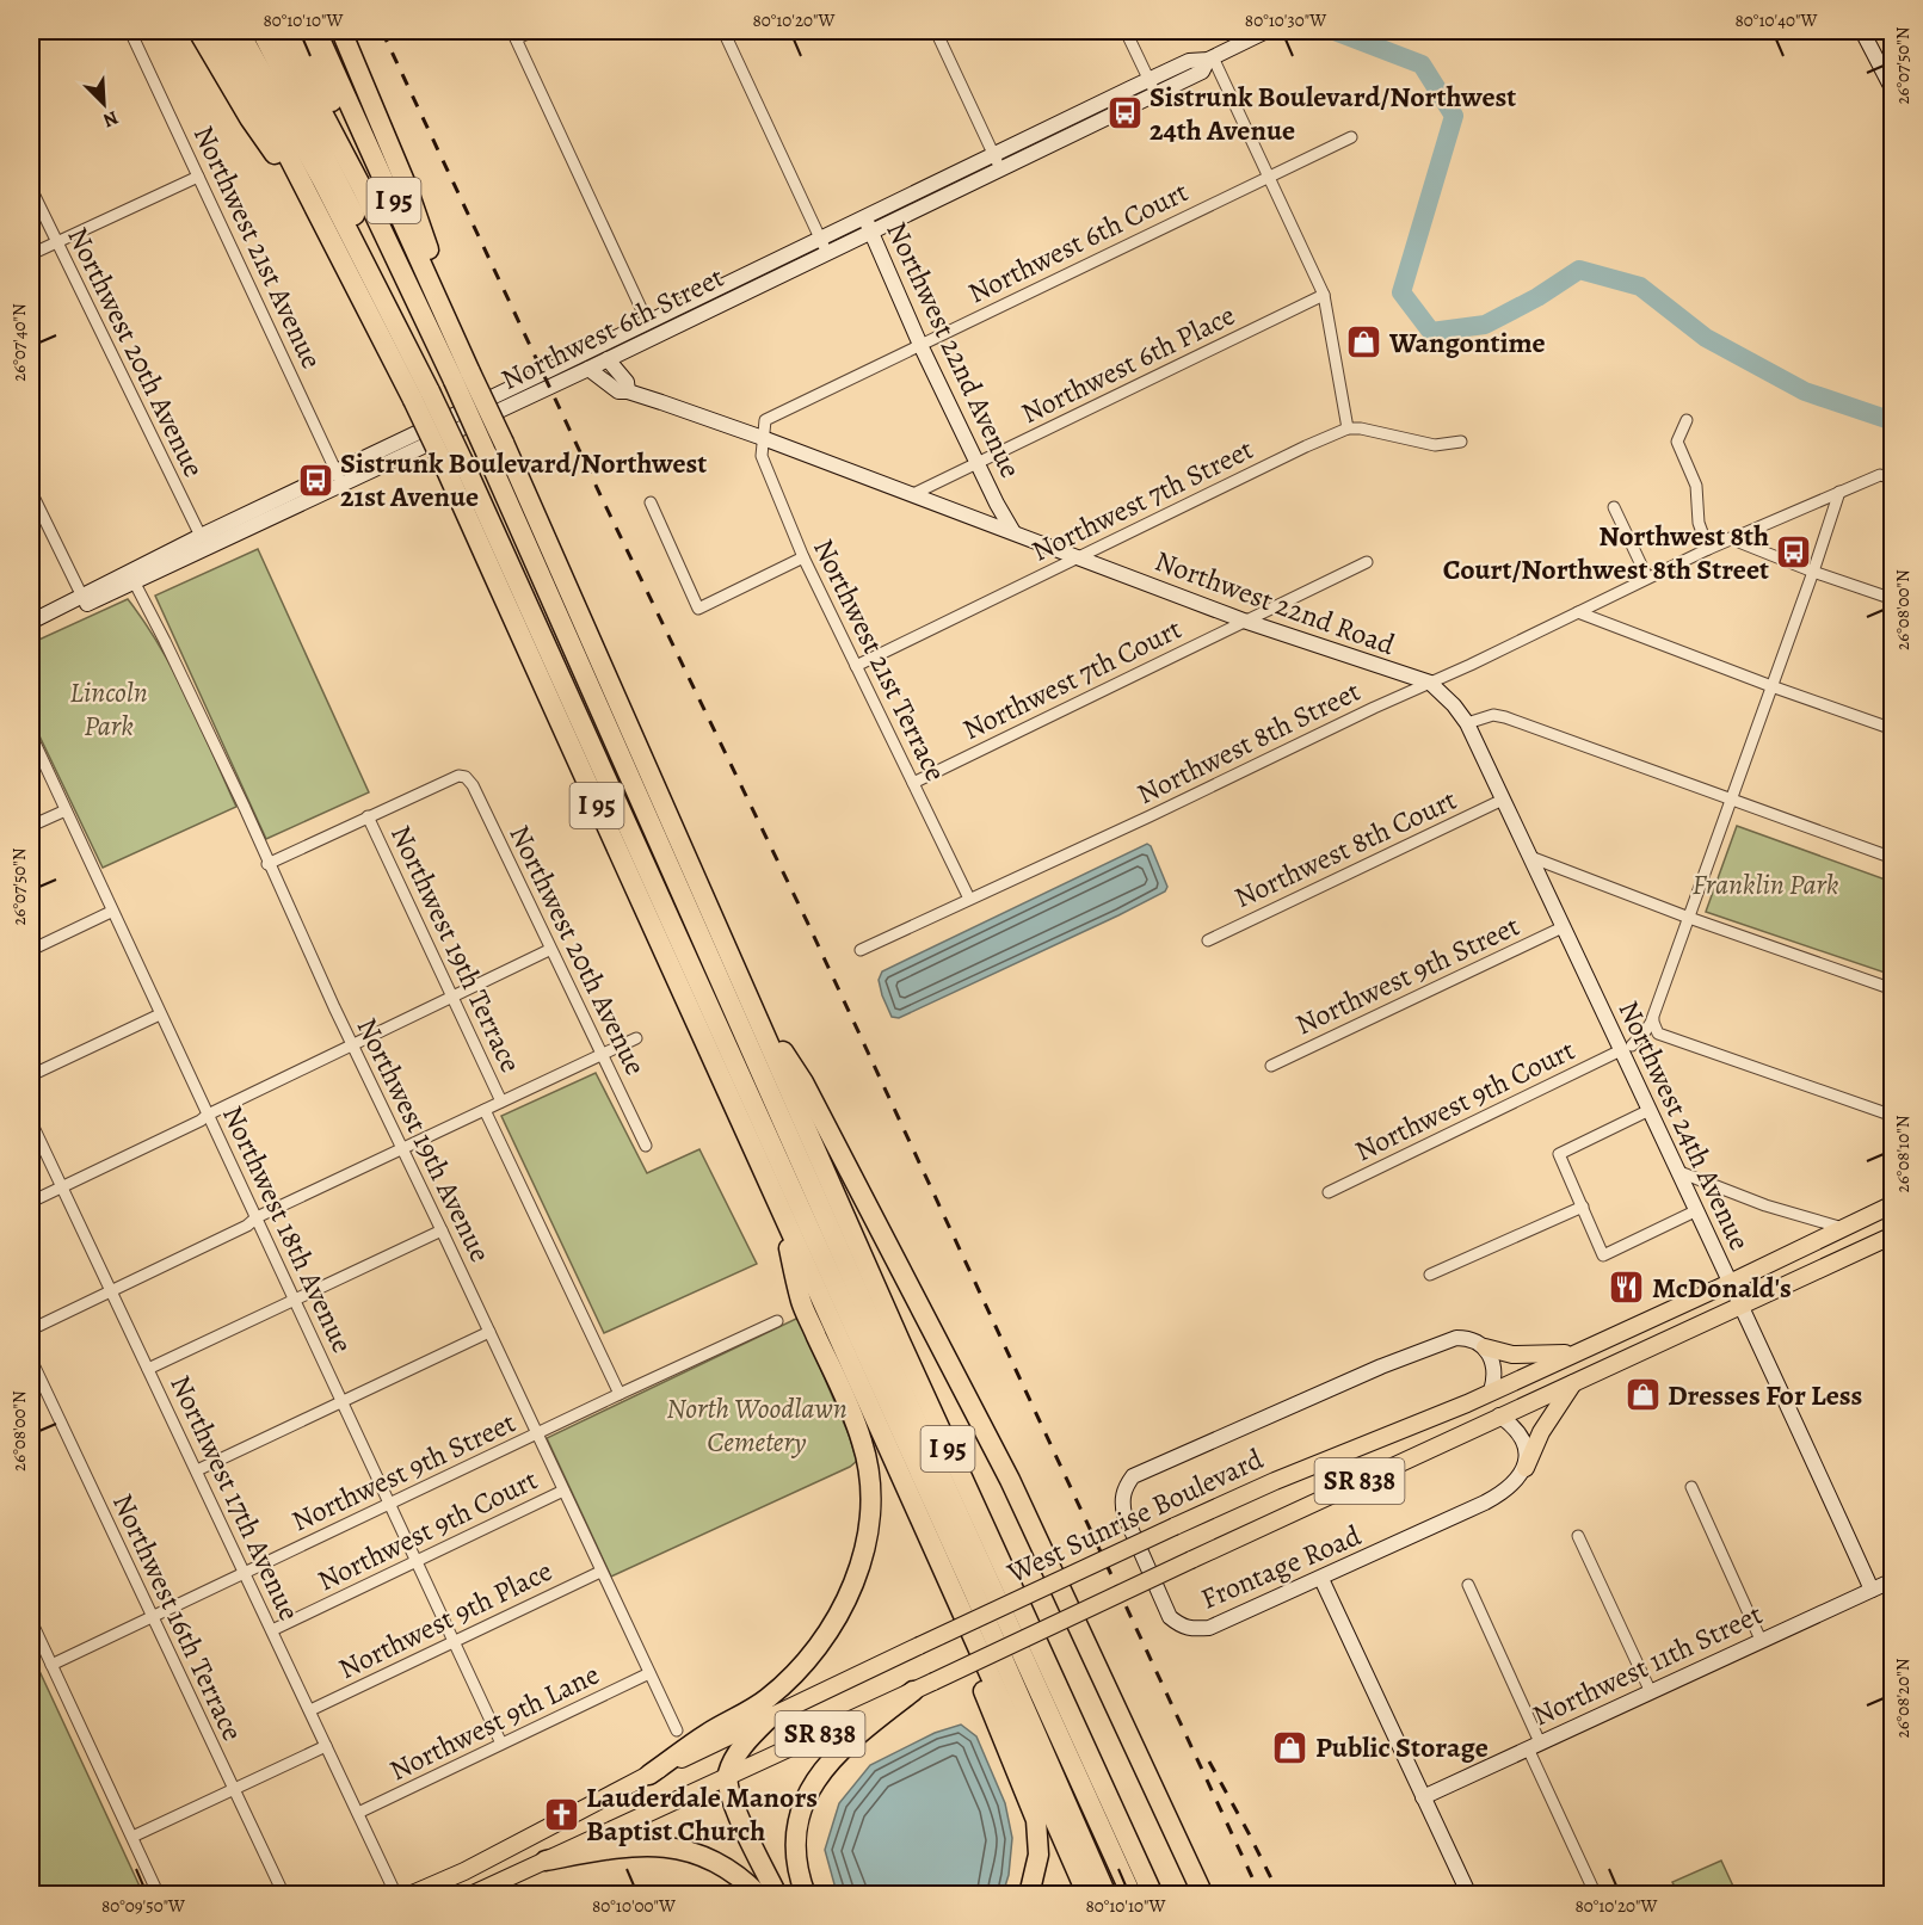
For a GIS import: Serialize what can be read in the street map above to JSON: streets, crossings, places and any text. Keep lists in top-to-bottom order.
{
  "streets": {
    "highway": ["I 95"],
    "main road": ["SR 838", "West Sunrise Boulevard"],
    "street": [
      "Northwest 6th Court",
      "Northwest 21st Avenue",
      "Northwest 6th Street",
      "Northwest 22nd Avenue",
      "Northwest 20th Avenue",
      "Northwest 6th Place",
      "Northwest 7th Street",
      "Northwest 22nd Road",
      "Northwest 21st Terrace",
      "Northwest 7th Court",
      "Northwest 8th Street",
      "Northwest 8th Court",
      "Northwest 19th Terrace",
      "Northwest 9th Street",
      "Northwest 9th Court",
      "Northwest 24th Avenue",
      "Northwest 19th Avenue",
      "Northwest 18th Avenue",
      "Northwest 17th Avenue",
      "Frontage Road",
      "Northwest 16th Terrace",
      "Northwest 9th Place",
      "Northwest 11th Street",
      "Northwest 9th Lane"
    ]
  },
  "crossings": [
    ["Northwest 6th Court", "Northwest 22nd Avenue"],
    ["Northwest 6th Court", "Northwest 22nd Road"],
    ["Northwest 6th Court", "Northwest 21st Terrace"],
    ["Northwest 21st Avenue", "Northwest 6th Street"],
    ["Northwest 6th Street", "Northwest 22nd Avenue"],
    ["Northwest 6th Street", "Northwest 20th Avenue"],
    ["Northwest 6th Street", "Northwest 22nd Road"],
    ["Northwest 6th Street", "Northwest 19th Avenue"],
    ["Northwest 22nd Avenue", "Northwest 6th Place"],
    ["Northwest 22nd Avenue", "Northwest 22nd Road"],
    ["Northwest 20th Avenue", "Northwest 19th Terrace"],
    ["Northwest 6th Place", "Northwest 22nd Road"],
    ["Northwest 7th Street", "Northwest 22nd Road"],
    ["Northwest 7th Street", "Northwest 21st Terrace"],
    ["Northwest 22nd Road", "Northwest 21st Terrace"],
    ["Northwest 22nd Road", "Northwest 7th Court"],
    ["Northwest 22nd Road", "Northwest 8th Street"],
    ["Northwest 22nd Road", "Northwest 24th Avenue"],
    ["Northwest 21st Terrace", "Northwest 7th Court"],
    ["Northwest 21st Terrace", "Northwest 8th Street"],
    ["Northwest 8th Street", "Northwest 9th Court"],
    ["Northwest 8th Court", "Northwest 24th Avenue"],
    ["Northwest 19th Terrace", "Northwest 9th Street"],
    ["Northwest 9th Street", "Northwest 24th Avenue"],
    ["Northwest 9th Street", "Northwest 19th Avenue"],
    ["Northwest 9th Street", "Northwest 18th Avenue"],
    ["Northwest 9th Street", "Northwest 17th Avenue"],
    ["Northwest 9th Street", "Northwest 16th Terrace"],
    ["Northwest 9th Court", "Northwest 24th Avenue"],
    ["Northwest 9th Court", "Northwest 19th Avenue"],
    ["Northwest 9th Court", "Northwest 18th Avenue"],
    ["Northwest 9th Court", "Northwest 17th Avenue"],
    ["Northwest 24th Avenue", "SR 838"],
    ["Northwest 24th Avenue", "West Sunrise Boulevard"],
    ["Northwest 24th Avenue", "Northwest 11th Street"],
    ["Northwest 19th Avenue", "Northwest 9th Place"],
    ["Northwest 19th Avenue", "Northwest 9th Lane"],
    ["Northwest 18th Avenue", "Northwest 9th Place"],
    ["Northwest 18th Avenue", "Northwest 9th Lane"],
    ["Northwest 17th Avenue", "Northwest 9th Place"],
    ["Northwest 17th Avenue", "Northwest 9th Lane"]
  ],
  "parks": ["Lincoln Park", "Franklin Park", "North Woodlawn Cemetery"],
  "places": {
    "bus stop": ["Sistrunk Boulevard/Northwest 24th Avenue", "Sistrunk Boulevard/Northwest 21st Avenue", "Northwest 8th Court/Northwest 8th Street"],
    "shop": ["Wangontime", "Dresses For Less", "Public Storage"],
    "restaurant": ["McDonald's"],
    "church": ["Lauderdale Manors Baptist Church"]
  },
  "north": "bottom right",
  "coordinates": [
    "80°10'10\"W",
    "80°10'20\"W",
    "80°10'30\"W",
    "80°10'40\"W",
    "26°07'50\"N",
    "26°07'40\"N",
    "26°08'00\"N",
    "26°08'10\"N",
    "26°08'20\"N",
    "80°09'50\"W",
    "80°10'00\"W"
  ]
}
